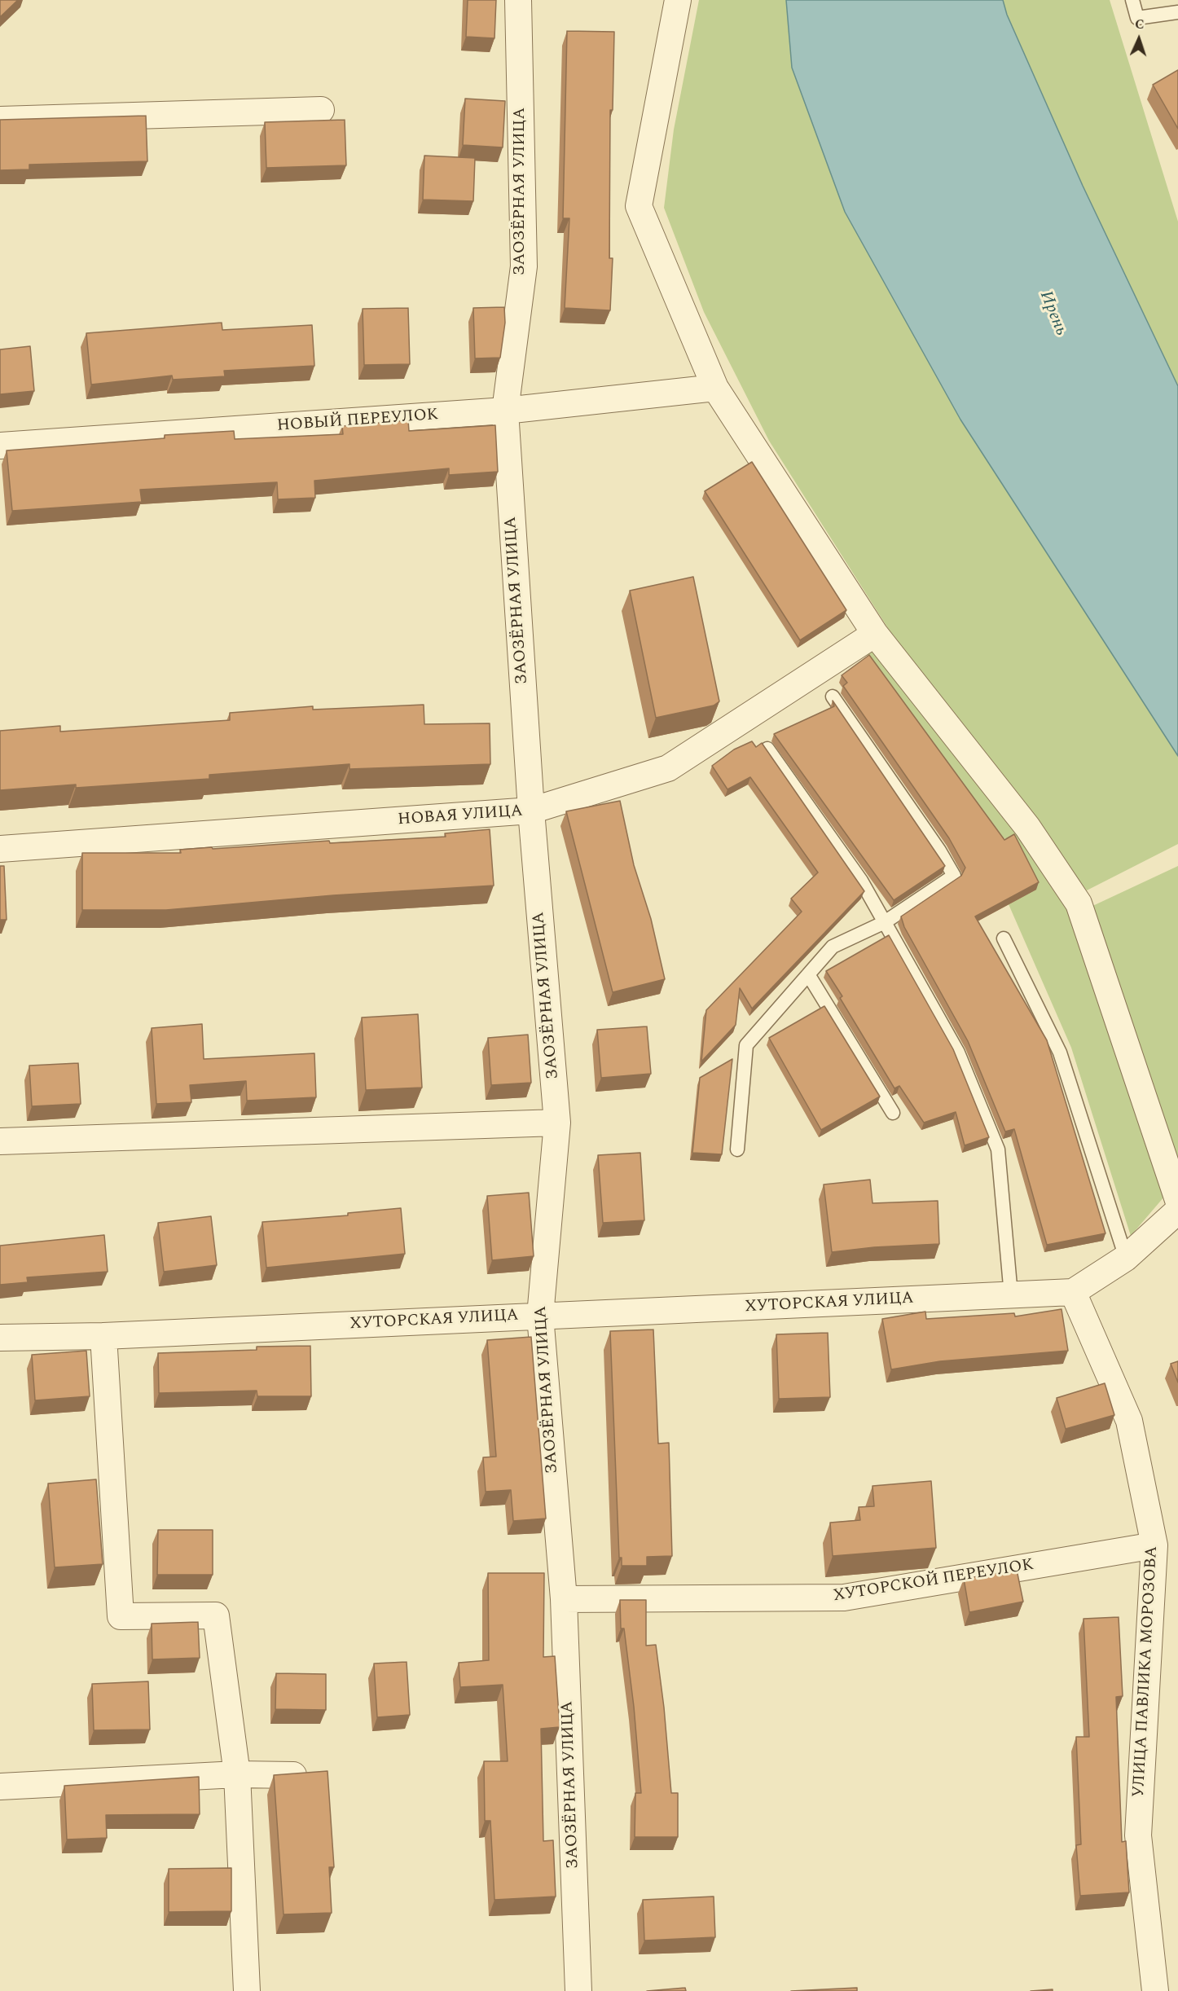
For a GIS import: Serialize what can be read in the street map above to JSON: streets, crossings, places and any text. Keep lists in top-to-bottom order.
{
  "streets": {
    "street": [
      "ЗАОЗЁРНАЯ УЛИЦА",
      "НОВЫЙ ПЕРЕУЛОК",
      "НОВАЯ УЛИЦА",
      "ХУТОРСКАЯ УЛИЦА",
      "ХУТОРСКОЙ ПЕРЕУЛОК",
      "УЛИЦА ПАВЛИКА МОРОЗОВА"
    ]
  },
  "crossings": [
    ["ЗАОЗЁРНАЯ УЛИЦА", "НОВЫЙ ПЕРЕУЛОК"],
    ["ЗАОЗЁРНАЯ УЛИЦА", "НОВАЯ УЛИЦА"],
    ["ЗАОЗЁРНАЯ УЛИЦА", "ХУТОРСКАЯ УЛИЦА"],
    ["ЗАОЗЁРНАЯ УЛИЦА", "ХУТОРСКОЙ ПЕРЕУЛОК"],
    ["ХУТОРСКАЯ УЛИЦА", "УЛИЦА ПАВЛИКА МОРОЗОВА"],
    ["ХУТОРСКОЙ ПЕРЕУЛОК", "УЛИЦА ПАВЛИКА МОРОЗОВА"]
  ],
  "water": ["Ирень"],
  "north": "top"
}
